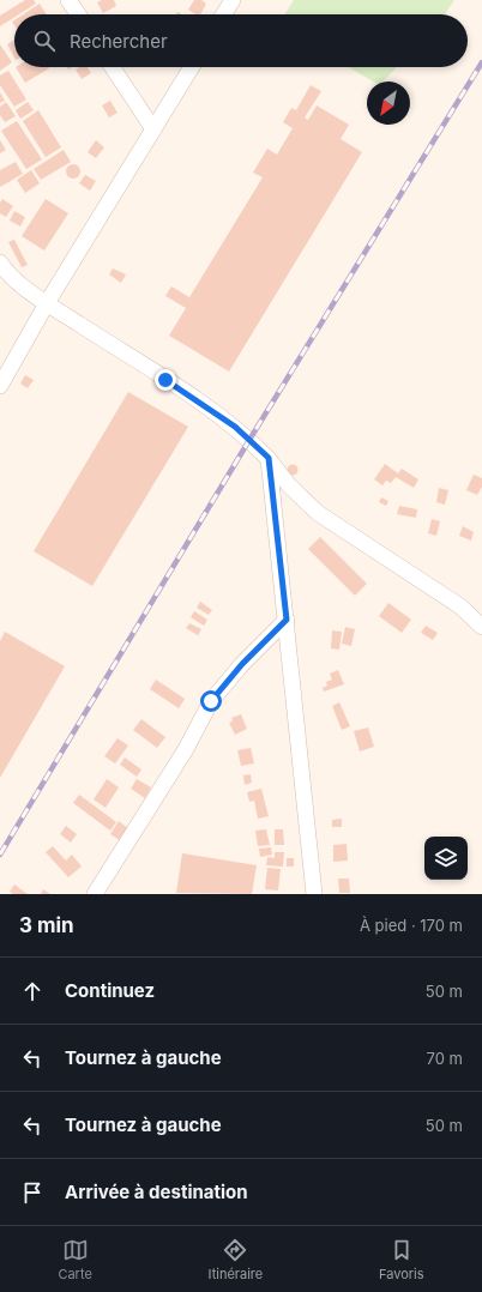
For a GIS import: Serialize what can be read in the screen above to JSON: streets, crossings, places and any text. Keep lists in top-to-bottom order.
{
  "north": "bottom left",
  "page": {
    "search": "Rechercher",
    "heading": ["3 min", "À pied · 170 m"],
    "list": [
      ["Continuez", "50 m"],
      ["Tournez à gauche", "70 m"],
      ["Tournez à gauche", "50 m"],
      "Arrivée à destination"
    ],
    "nav": ["Carte", "Itinéraire", "Favoris"]
  }
}
